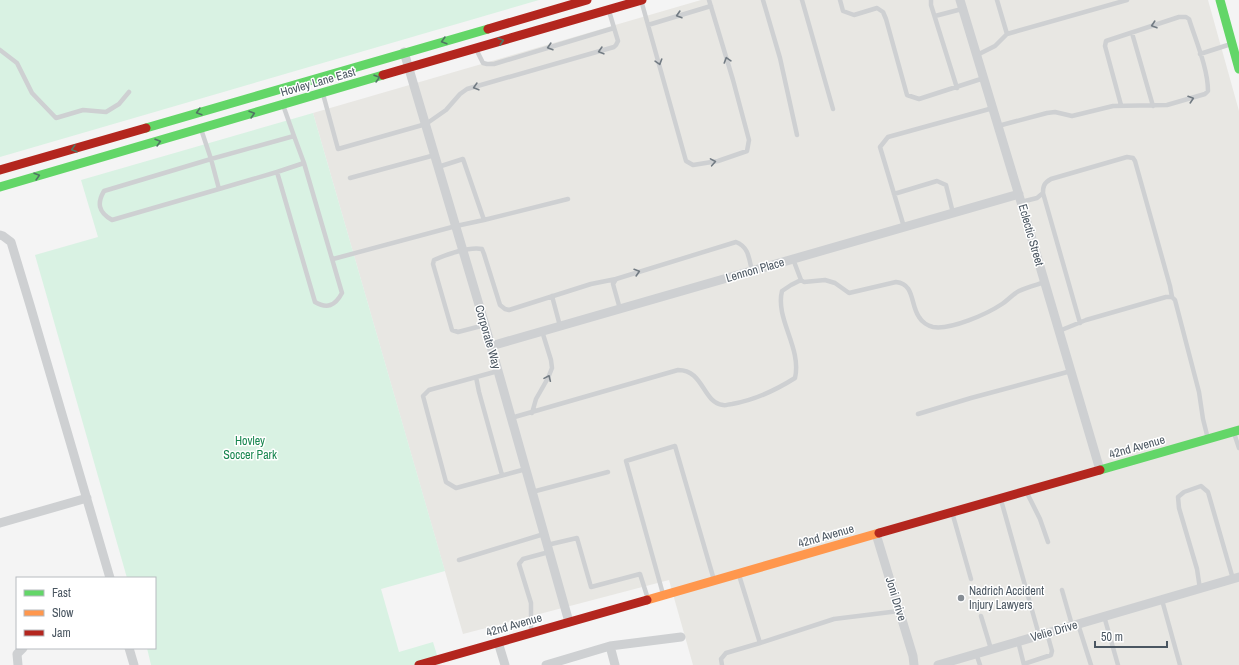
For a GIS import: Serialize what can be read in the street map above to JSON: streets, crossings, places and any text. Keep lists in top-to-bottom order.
{
  "streets": {
    "street": [
      "Hovley Lane East",
      "Eclectic Street",
      "Lennon Place",
      "Corporate Way",
      "42nd Avenue",
      "Joni Drive",
      "Velie Drive"
    ]
  },
  "crossings": [
    ["Hovley Lane East", "Corporate Way"],
    ["Eclectic Street", "Lennon Place"],
    ["Eclectic Street", "42nd Avenue"],
    ["Lennon Place", "Corporate Way"],
    ["Corporate Way", "42nd Avenue"],
    ["42nd Avenue", "Joni Drive"]
  ],
  "parks": ["Hovley Soccer Park"],
  "places": ["Nadrich Accident Injury Lawyers"],
  "legend": ["Fast", "Slow", "Jam"],
  "scale_bar": "50 m"
}
